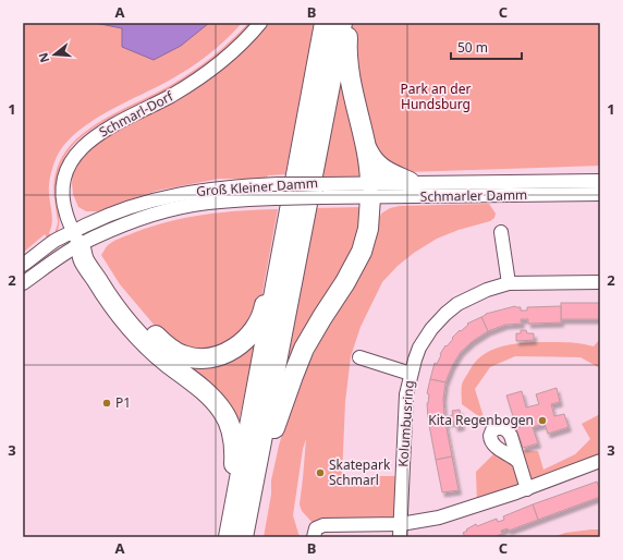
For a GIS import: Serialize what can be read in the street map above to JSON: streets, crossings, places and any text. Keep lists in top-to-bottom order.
{
  "streets": {
    "street": [
      "Schmarl-Dorf",
      "Groß Kleiner Damm",
      "Schmarler Damm",
      "Kolumbusring"
    ]
  },
  "crossings": [
    ["Schmarl-Dorf", "Groß Kleiner Damm"],
    ["Groß Kleiner Damm", "Schmarler Damm"]
  ],
  "parks": ["Park an der Hundsburg"],
  "places": ["P1", "Kita Regenbogen", "Skatepark Schmarl"],
  "scale_bar": "50 m",
  "north": "left",
  "grid": {
    "columns": ["A", "B", "C"],
    "rows": ["1", "2", "3"]
  }
}
